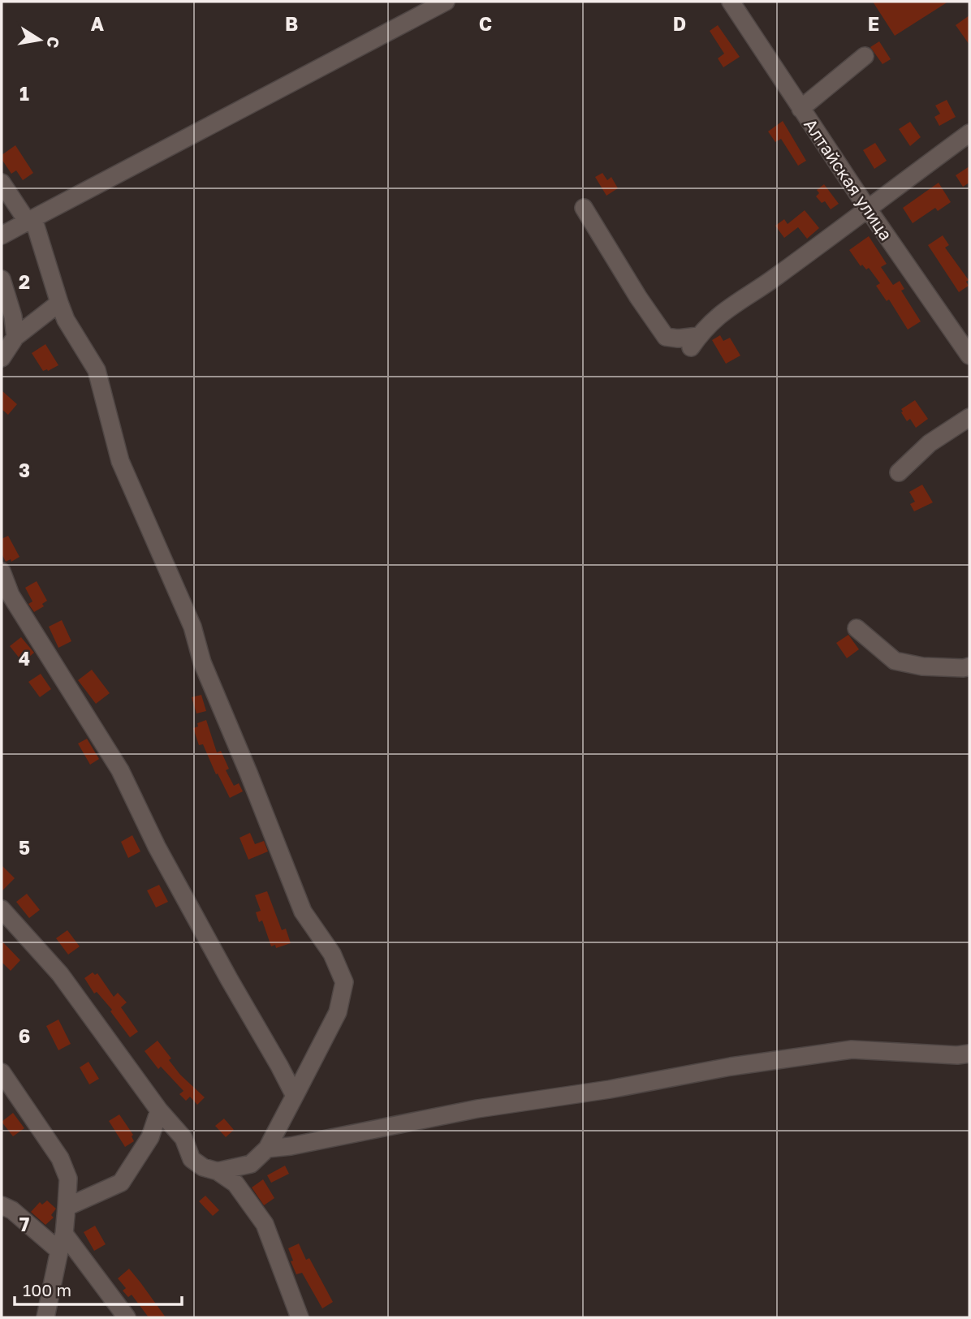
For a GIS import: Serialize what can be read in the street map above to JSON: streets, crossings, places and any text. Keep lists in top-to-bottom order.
{
  "streets": {
    "street": ["Алтайская улица"]
  },
  "scale_bar": "100 m",
  "north": "right",
  "grid": {
    "columns": [
      "A",
      "B",
      "C",
      "D",
      "E"
    ],
    "rows": [
      "1",
      "2",
      "3",
      "4",
      "5",
      "6",
      "7"
    ]
  }
}
